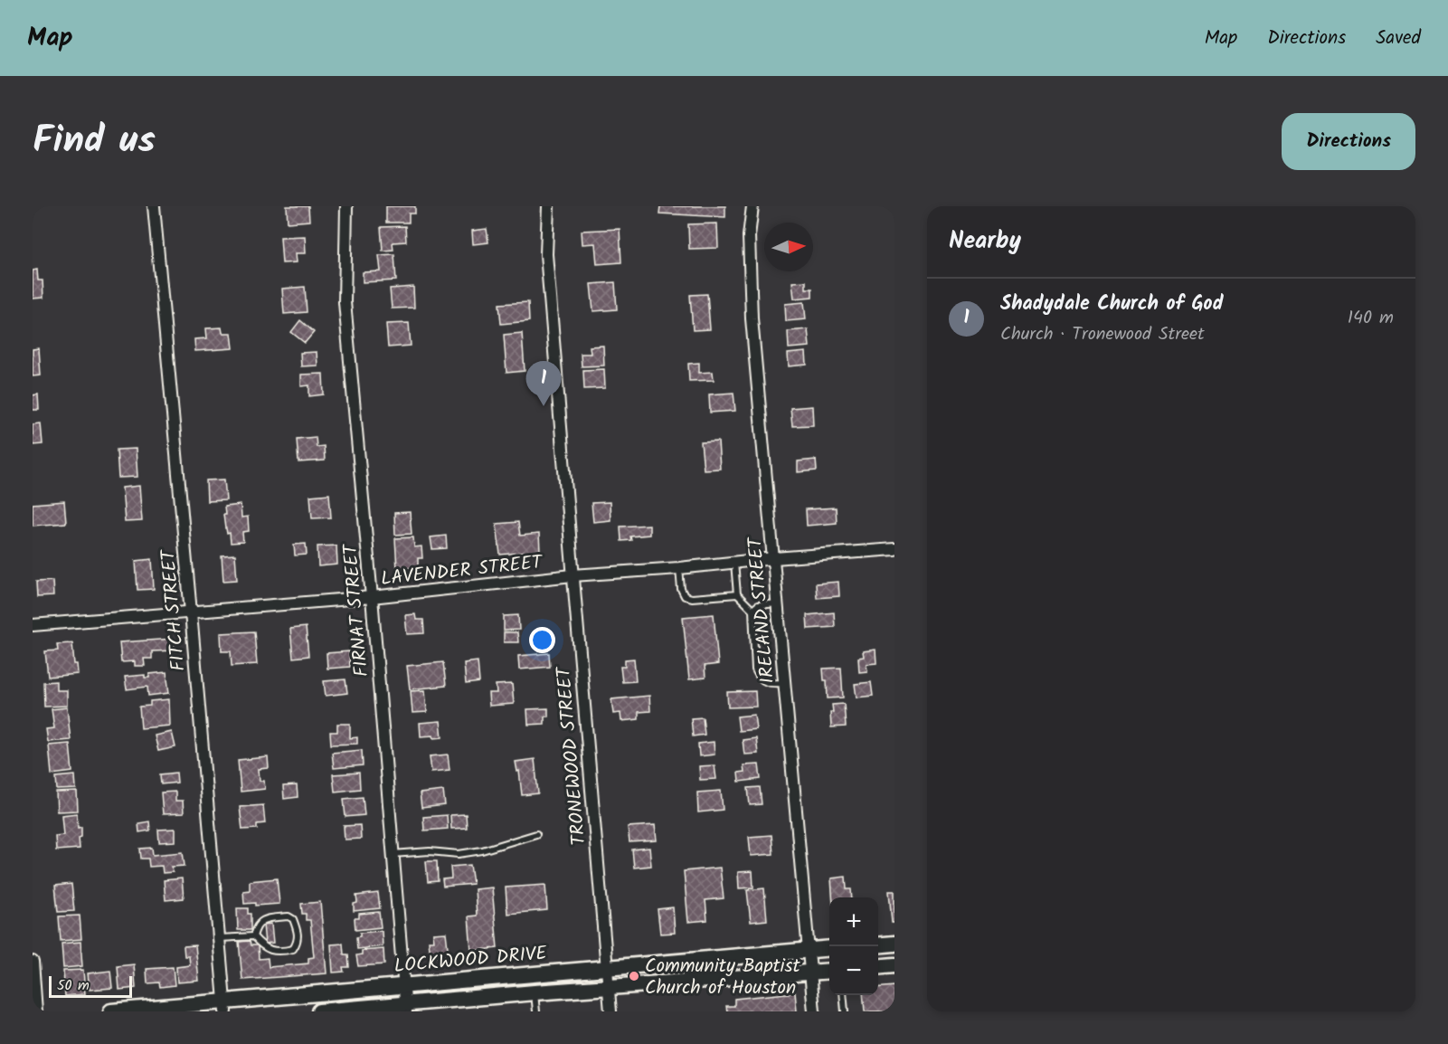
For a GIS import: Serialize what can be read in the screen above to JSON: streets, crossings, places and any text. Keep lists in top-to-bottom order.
{
  "streets": {
    "main road": ["LOCKWOOD DRIVE"],
    "street": [
      "LAVENDER STREET",
      "FITCH STREET",
      "FIRNAT STREET",
      "IRELAND STREET",
      "TRONEWOOD STREET"
    ]
  },
  "crossings": [
    ["LAVENDER STREET", "FITCH STREET"],
    ["LAVENDER STREET", "FIRNAT STREET"],
    ["LAVENDER STREET", "IRELAND STREET"],
    ["LAVENDER STREET", "TRONEWOOD STREET"],
    ["FITCH STREET", "LOCKWOOD DRIVE"],
    ["FIRNAT STREET", "LOCKWOOD DRIVE"],
    ["IRELAND STREET", "LOCKWOOD DRIVE"],
    ["TRONEWOOD STREET", "LOCKWOOD DRIVE"]
  ],
  "places": ["Community Baptist Church of Houston"],
  "scale_bar": "50 m",
  "north": "right",
  "page": {
    "header": "Map",
    "nav": ["Map", "Directions", "Saved"],
    "title": "Find us",
    "buttons": "Directions",
    "heading": "Nearby",
    "list": [
      {
        "mark": "1",
        "name": "Shadydale Church of God",
        "note": "Church · Tronewood Street",
        "value": "140 m"
      }
    ],
    "pins": "1",
    "map_buttons": ["+", "−"],
    "scale": "50 m"
  }
}
